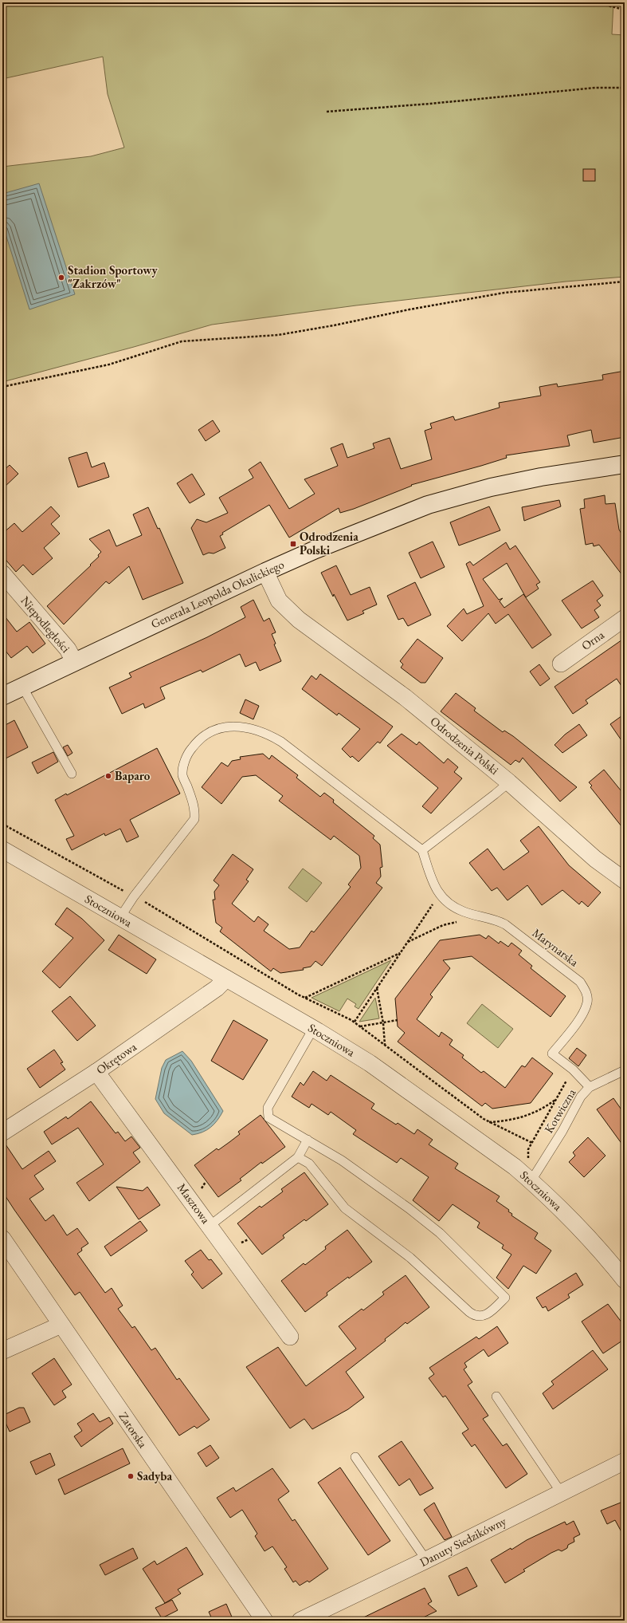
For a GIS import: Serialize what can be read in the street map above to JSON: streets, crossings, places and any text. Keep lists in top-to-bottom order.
{
  "streets": {
    "street": [
      "Generała Leopolda Okulickiego",
      "Niepodległości",
      "Orna",
      "Odrodzenia Polski",
      "Stoczniowa",
      "Okrętowa",
      "Masztowa",
      "Zatorska",
      "Danuty Siedzikówny"
    ],
    "lane": ["Marynarska", "Kotwiczna"]
  },
  "crossings": [
    ["Generała Leopolda Okulickiego", "Niepodległości"],
    ["Generała Leopolda Okulickiego", "Odrodzenia Polski"],
    ["Stoczniowa", "Okrętowa"],
    ["Stoczniowa", "Kotwiczna"],
    ["Marynarska", "Kotwiczna"],
    ["Okrętowa", "Masztowa"]
  ],
  "places": {
    "other": ["Stadion Sportowy \"Zakrzów\"", "Baparo", "Sadyba"],
    "transit": ["Odrodzenia Polski"]
  }
}
